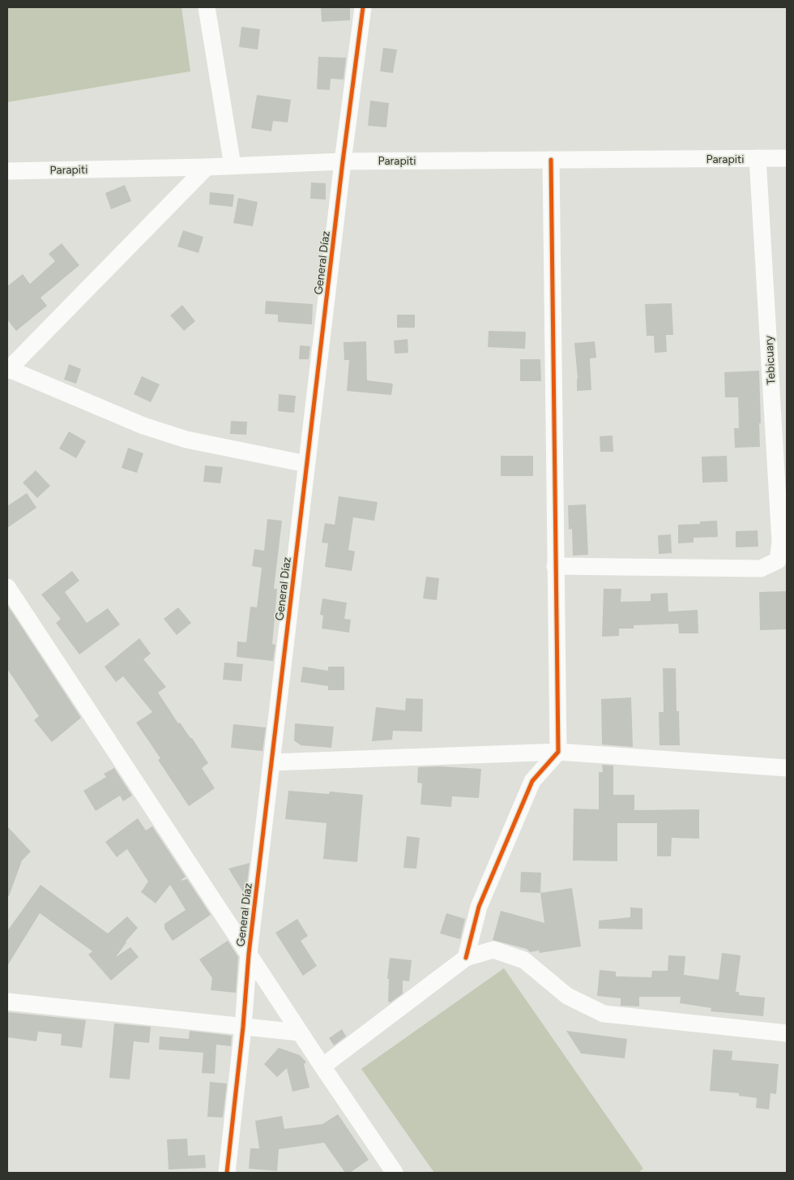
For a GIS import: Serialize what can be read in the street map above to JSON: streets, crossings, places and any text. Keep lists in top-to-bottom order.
{
  "streets": {
    "street": ["Parapiti", "General Díaz", "Tebicuary"]
  },
  "crossings": [
    ["Parapiti", "General Díaz"],
    ["Parapiti", "Tebicuary"]
  ]
}
